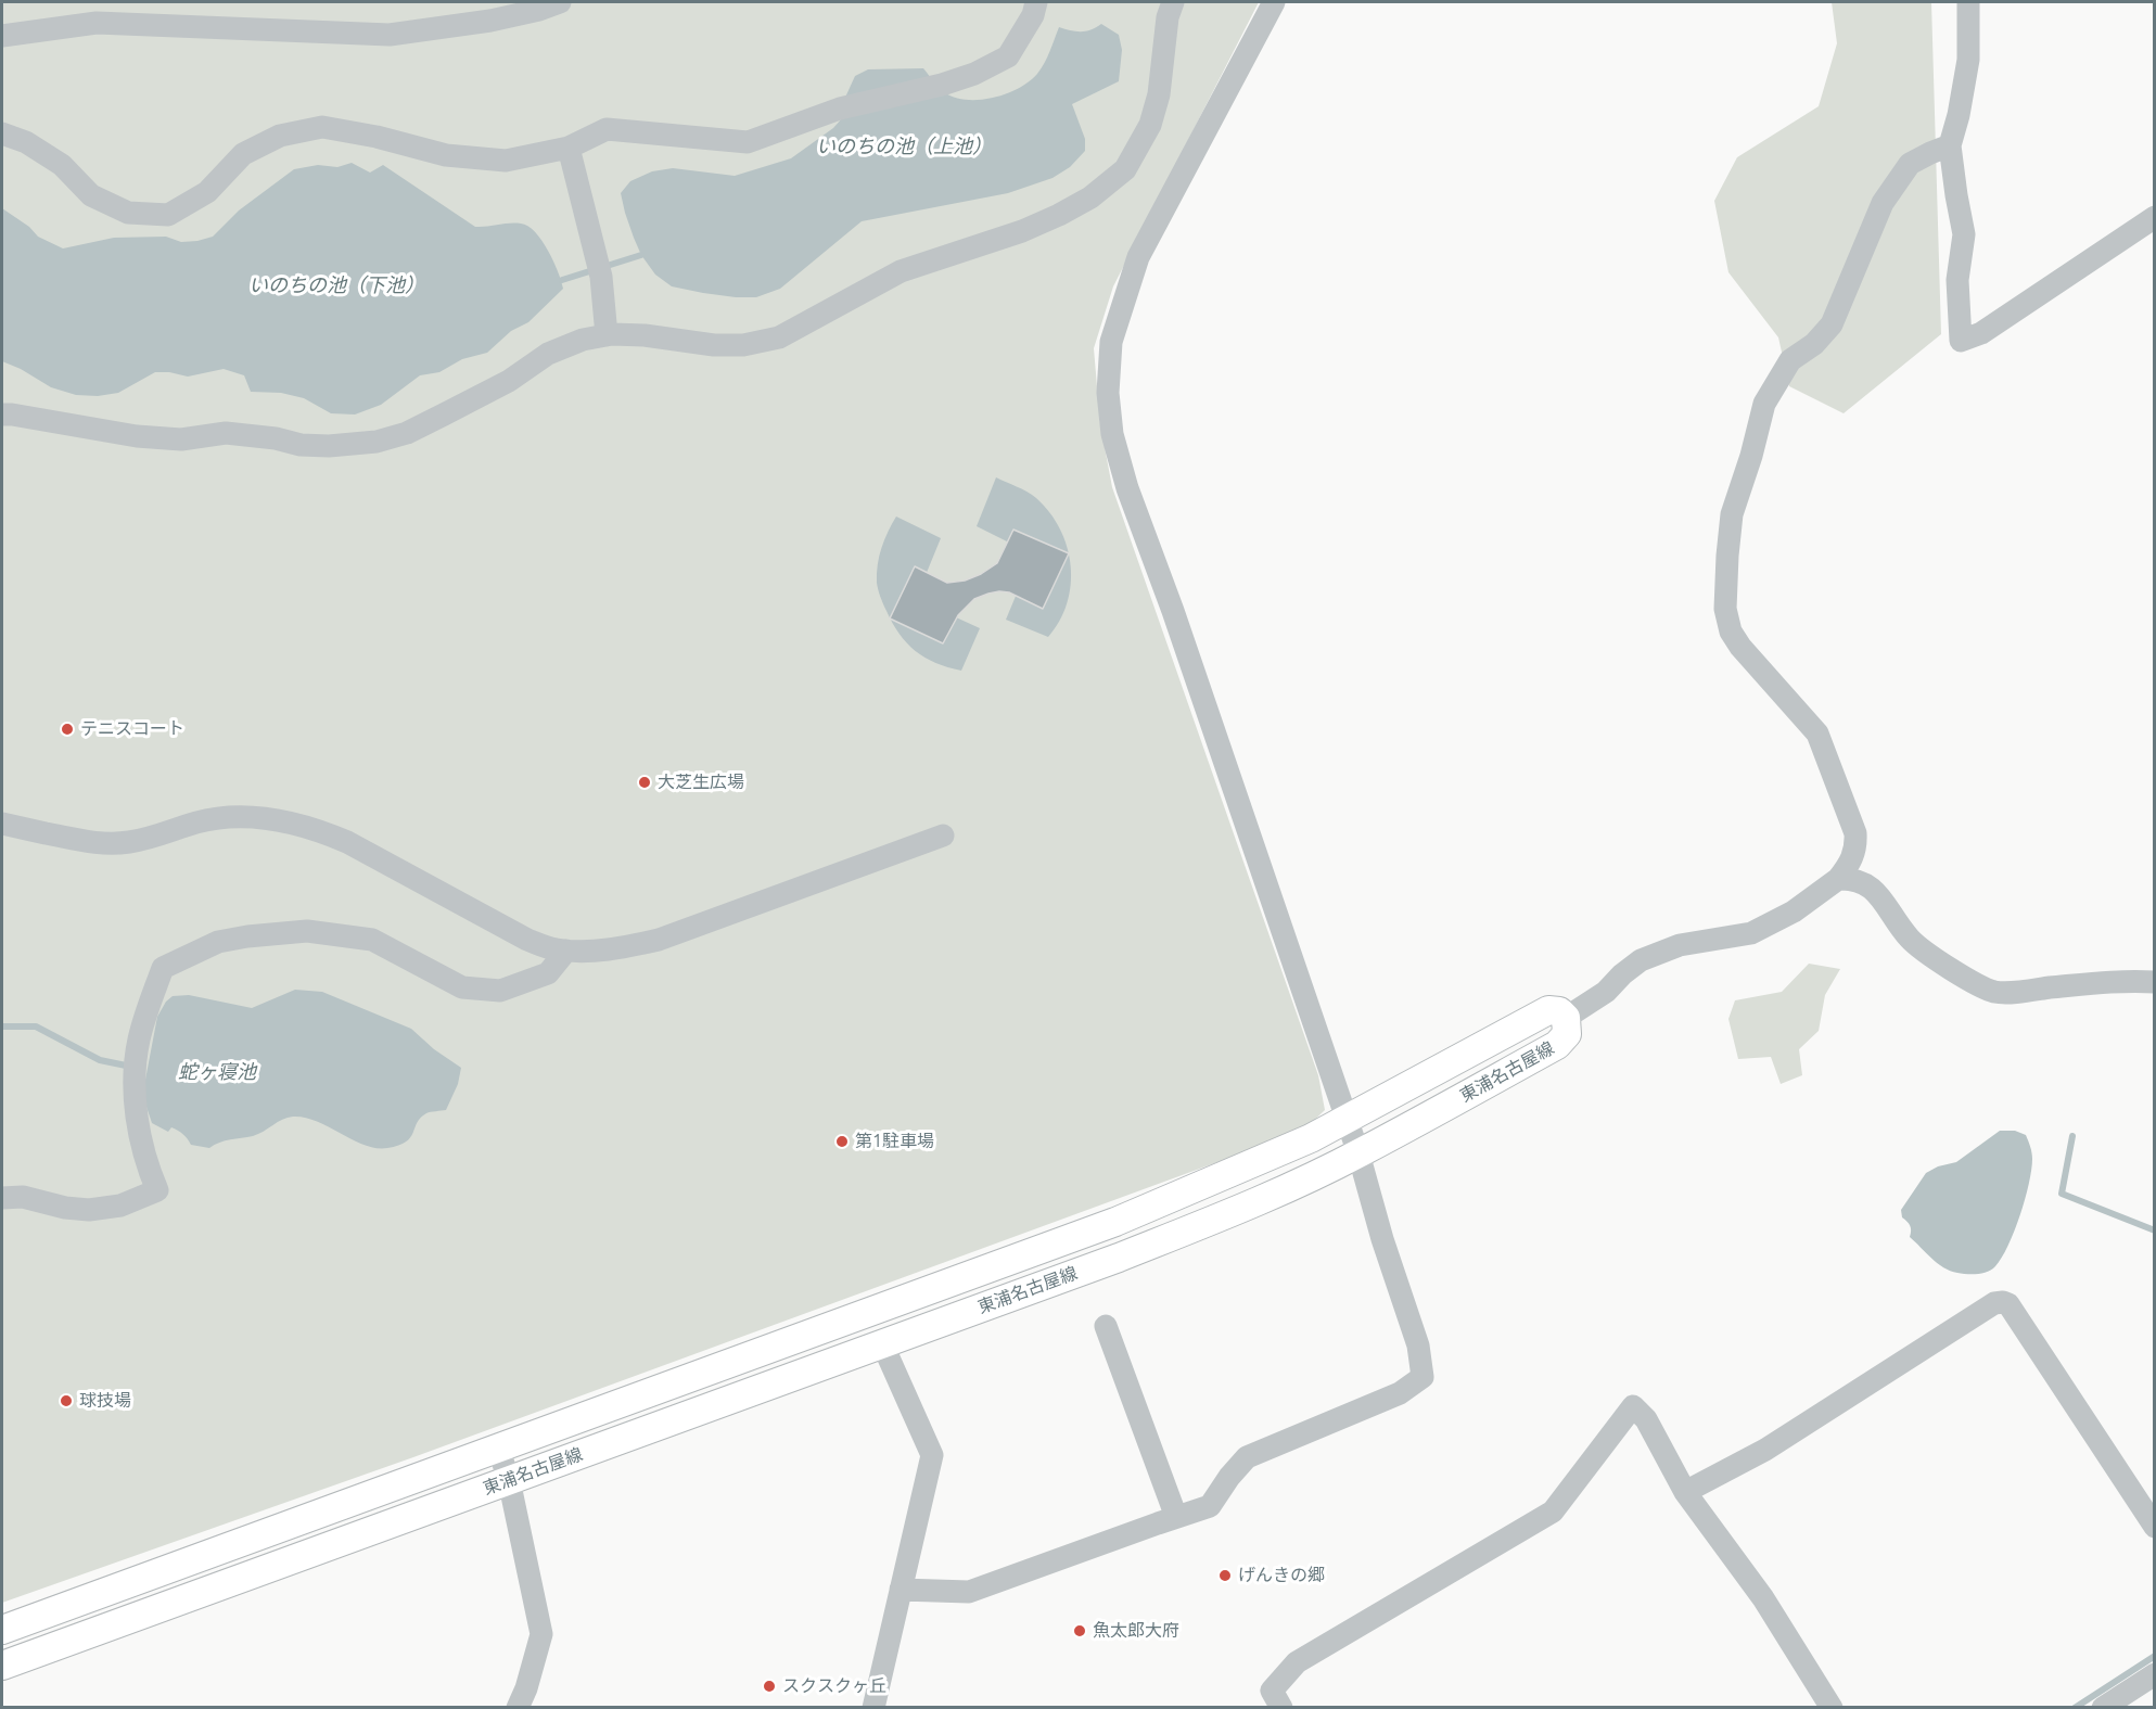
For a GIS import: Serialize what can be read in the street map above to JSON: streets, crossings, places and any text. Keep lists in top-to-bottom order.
{
  "streets": {
    "main road": ["東浦名古屋線"]
  },
  "water": ["いのちの池（上池）", "いのちの池（下池）", "蛇ヶ寝池"],
  "places": [
    "テニスコート",
    "大芝生広場",
    "第1駐車場",
    "球技場",
    "げんきの郷",
    "魚太郎大府",
    "スクスクヶ丘"
  ]
}
